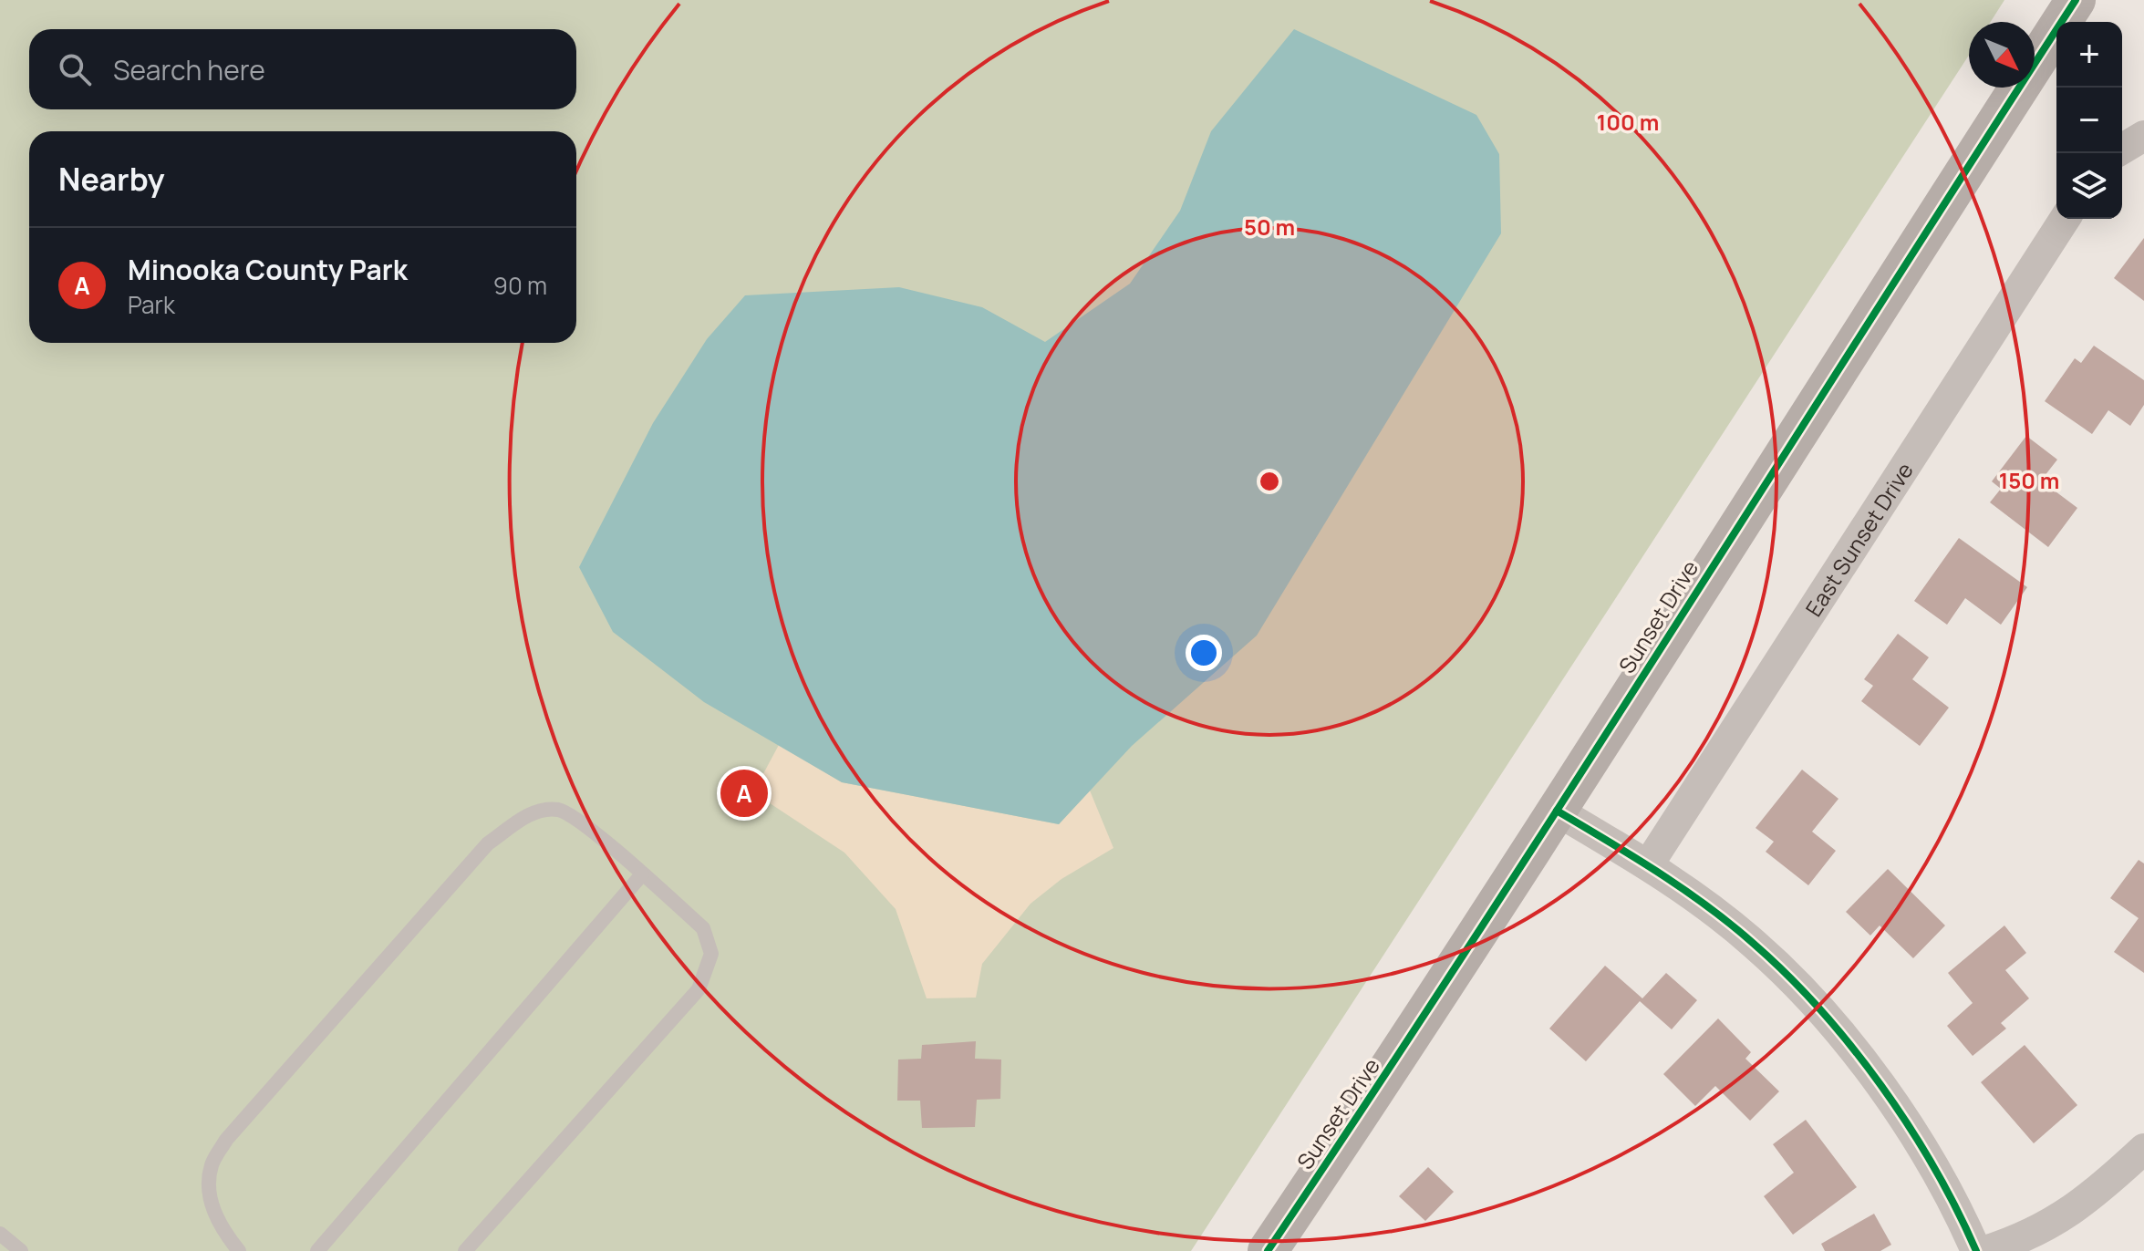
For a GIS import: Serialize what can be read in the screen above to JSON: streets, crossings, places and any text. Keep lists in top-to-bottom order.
{
  "streets": {
    "street": ["East Sunset Drive", "Sunset Drive"]
  },
  "north": "bottom right",
  "page": {
    "map_buttons": ["+", "−"],
    "search": "Search here",
    "heading": "Nearby",
    "list": [
      {
        "mark": "A",
        "name": "Minooka County Park",
        "note": "Park",
        "value": "90 m"
      }
    ],
    "pins": "A"
  },
  "rings": ["100 m", "50 m", "150 m"]
}
